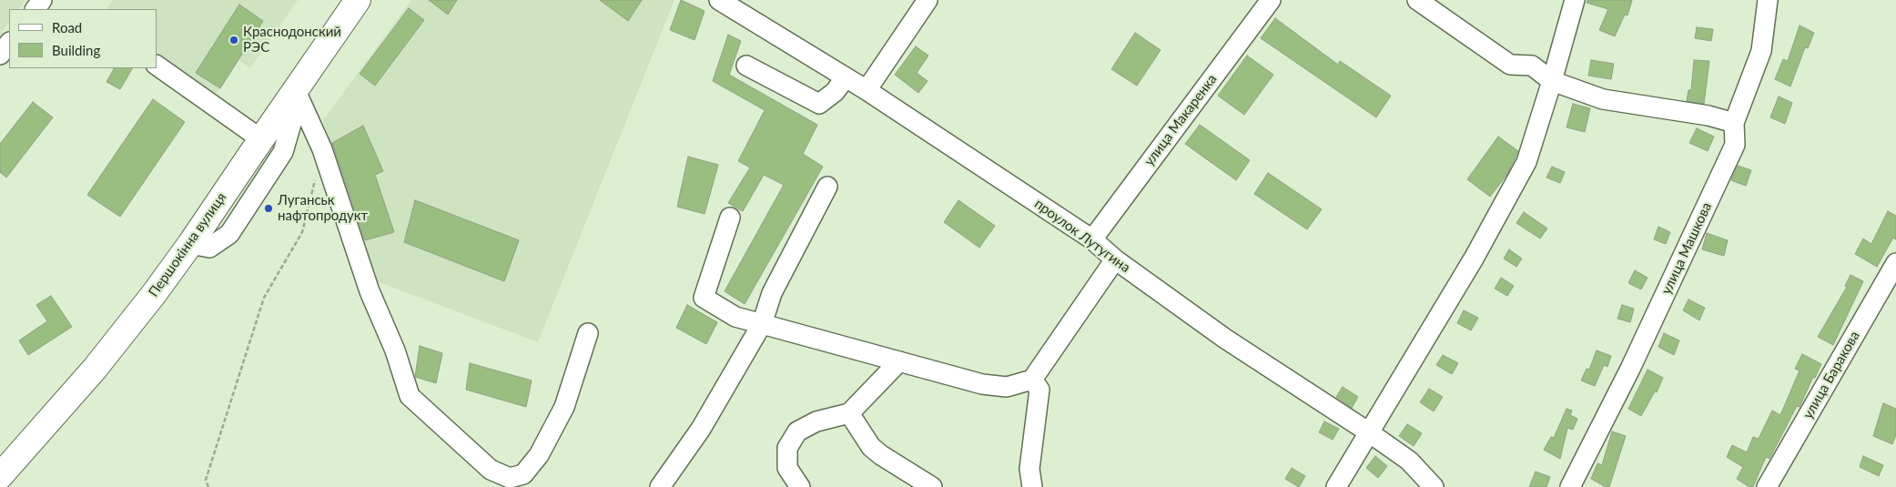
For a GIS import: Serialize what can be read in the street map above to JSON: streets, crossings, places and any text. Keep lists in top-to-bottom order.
{
  "streets": {
    "highway": ["Першокінна вулиця"],
    "street": [
      "улица Макаренка",
      "проулок Лутугина",
      "улица Машкова",
      "улица Баракова"
    ]
  },
  "crossings": [
    ["улица Макаренка", "проулок Лутугина"]
  ],
  "places": ["Краснодонский РЭС", "Луганськ нафтопродукт"],
  "legend": ["Road", "Building"]
}
